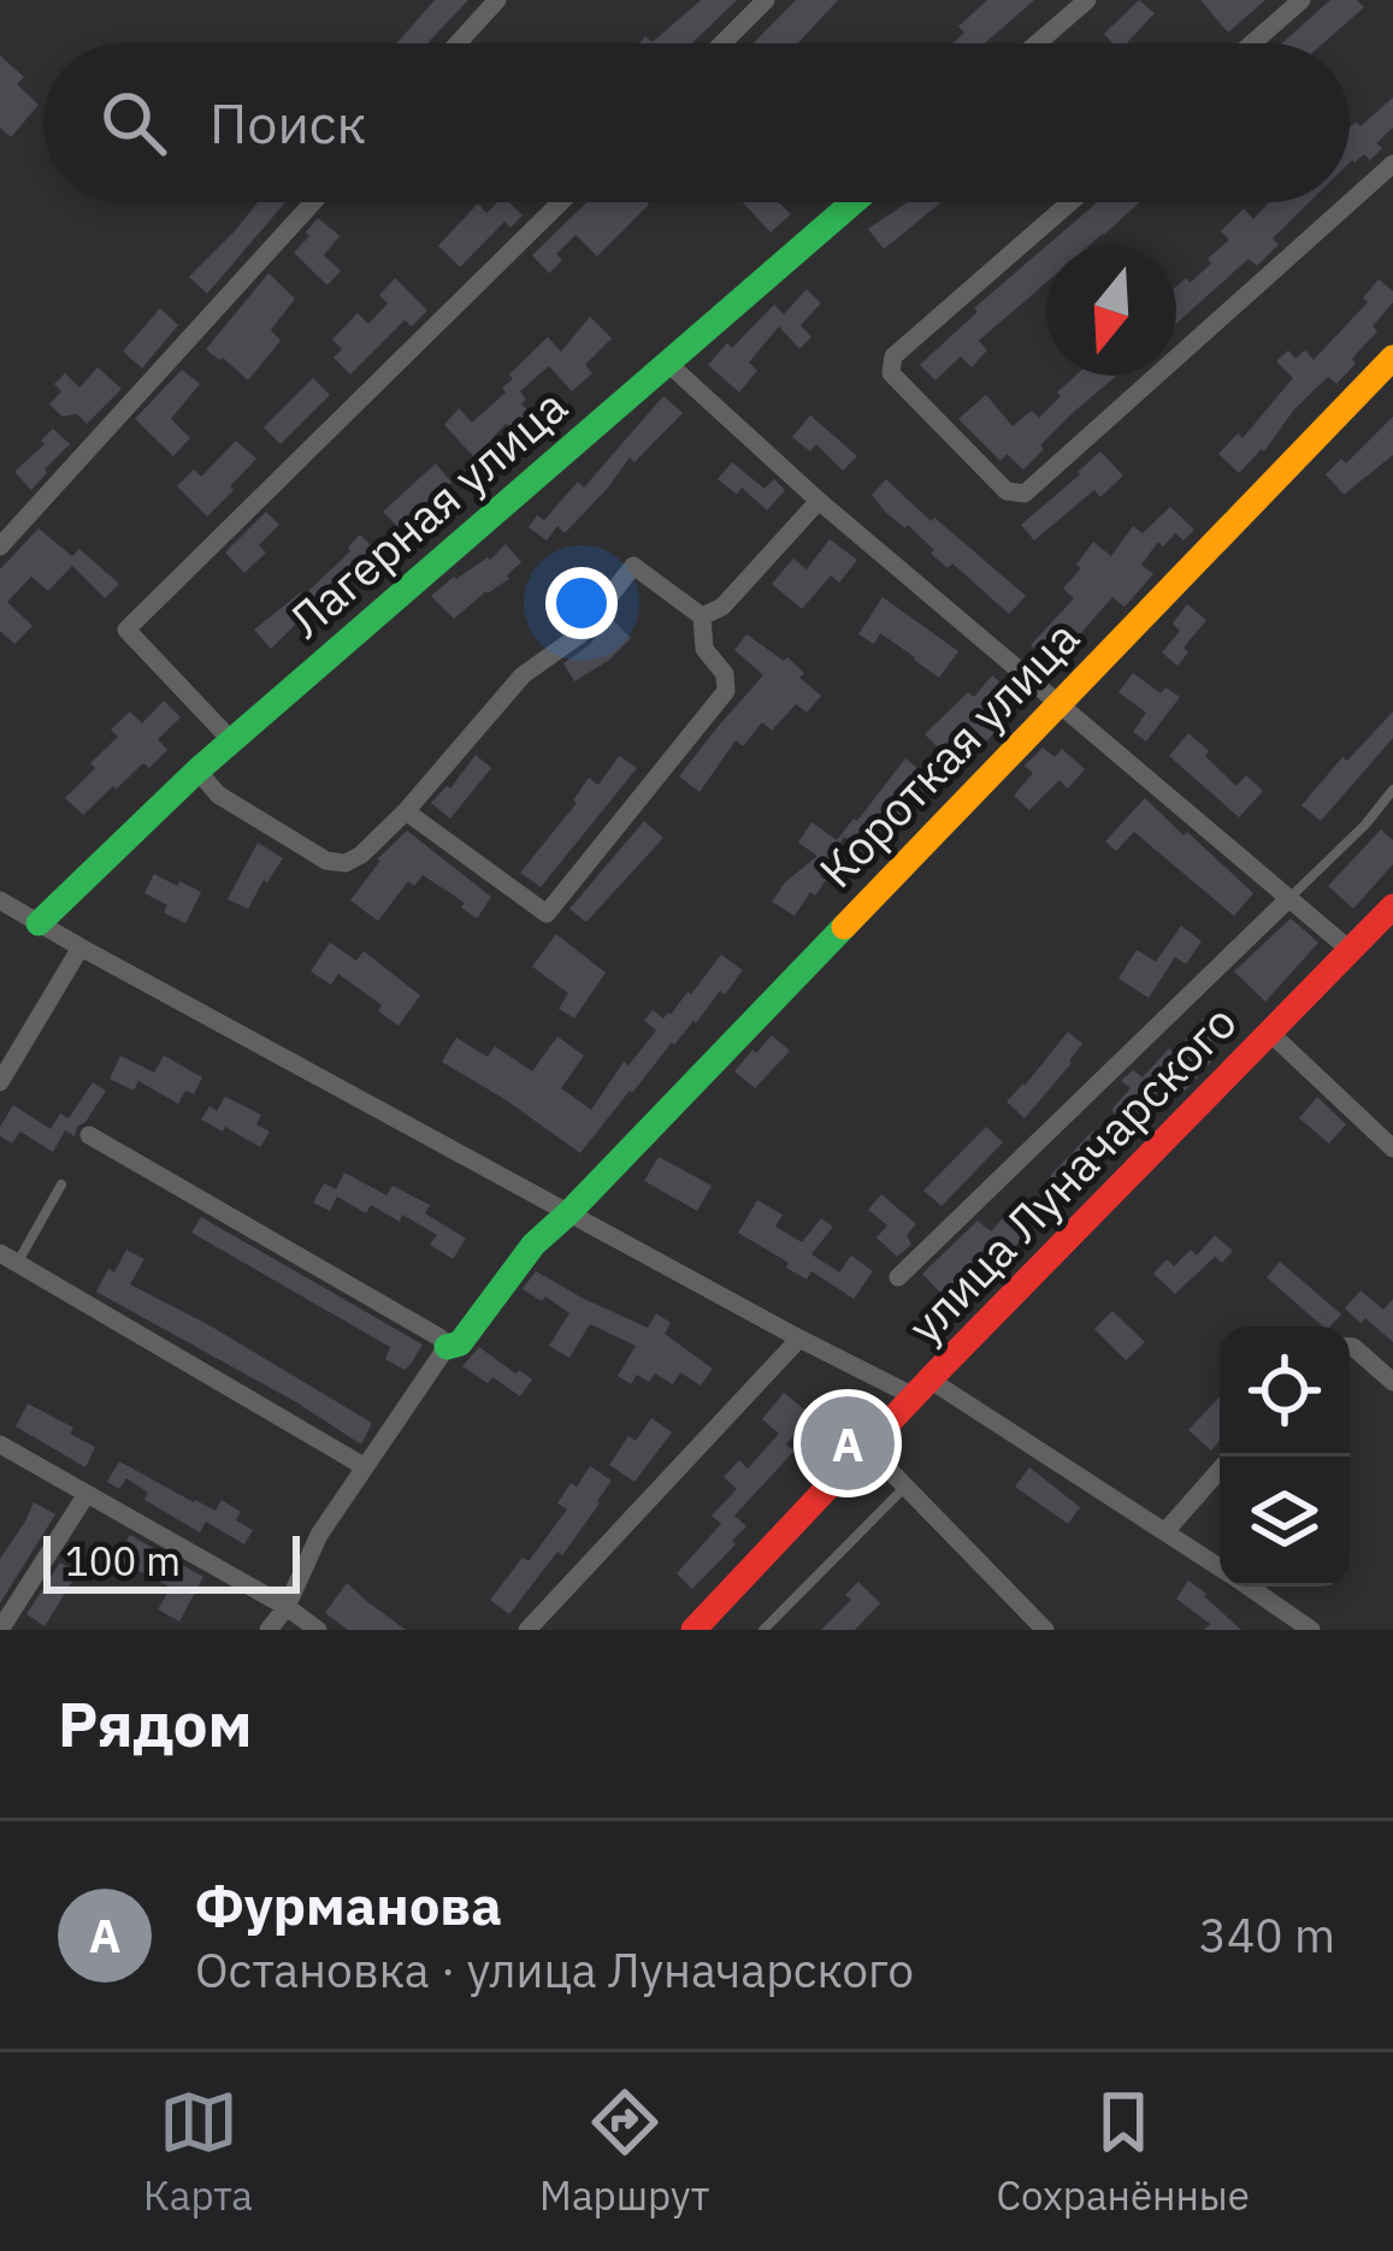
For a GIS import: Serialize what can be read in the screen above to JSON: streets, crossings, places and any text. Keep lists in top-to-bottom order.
{
  "streets": {
    "street": ["Лагерная улица", "Короткая улица", "улица Луначарского"]
  },
  "scale_bar": "100 m",
  "north": "bottom",
  "page": {
    "search": "Поиск",
    "pins": "A",
    "scale": "100 m",
    "heading": "Рядом",
    "list": [
      {
        "mark": "A",
        "name": "Фурманова",
        "note": "Остановка · улица Луначарского",
        "value": "340 m"
      }
    ],
    "nav": ["Карта", "Маршрут", "Сохранённые"]
  }
}
